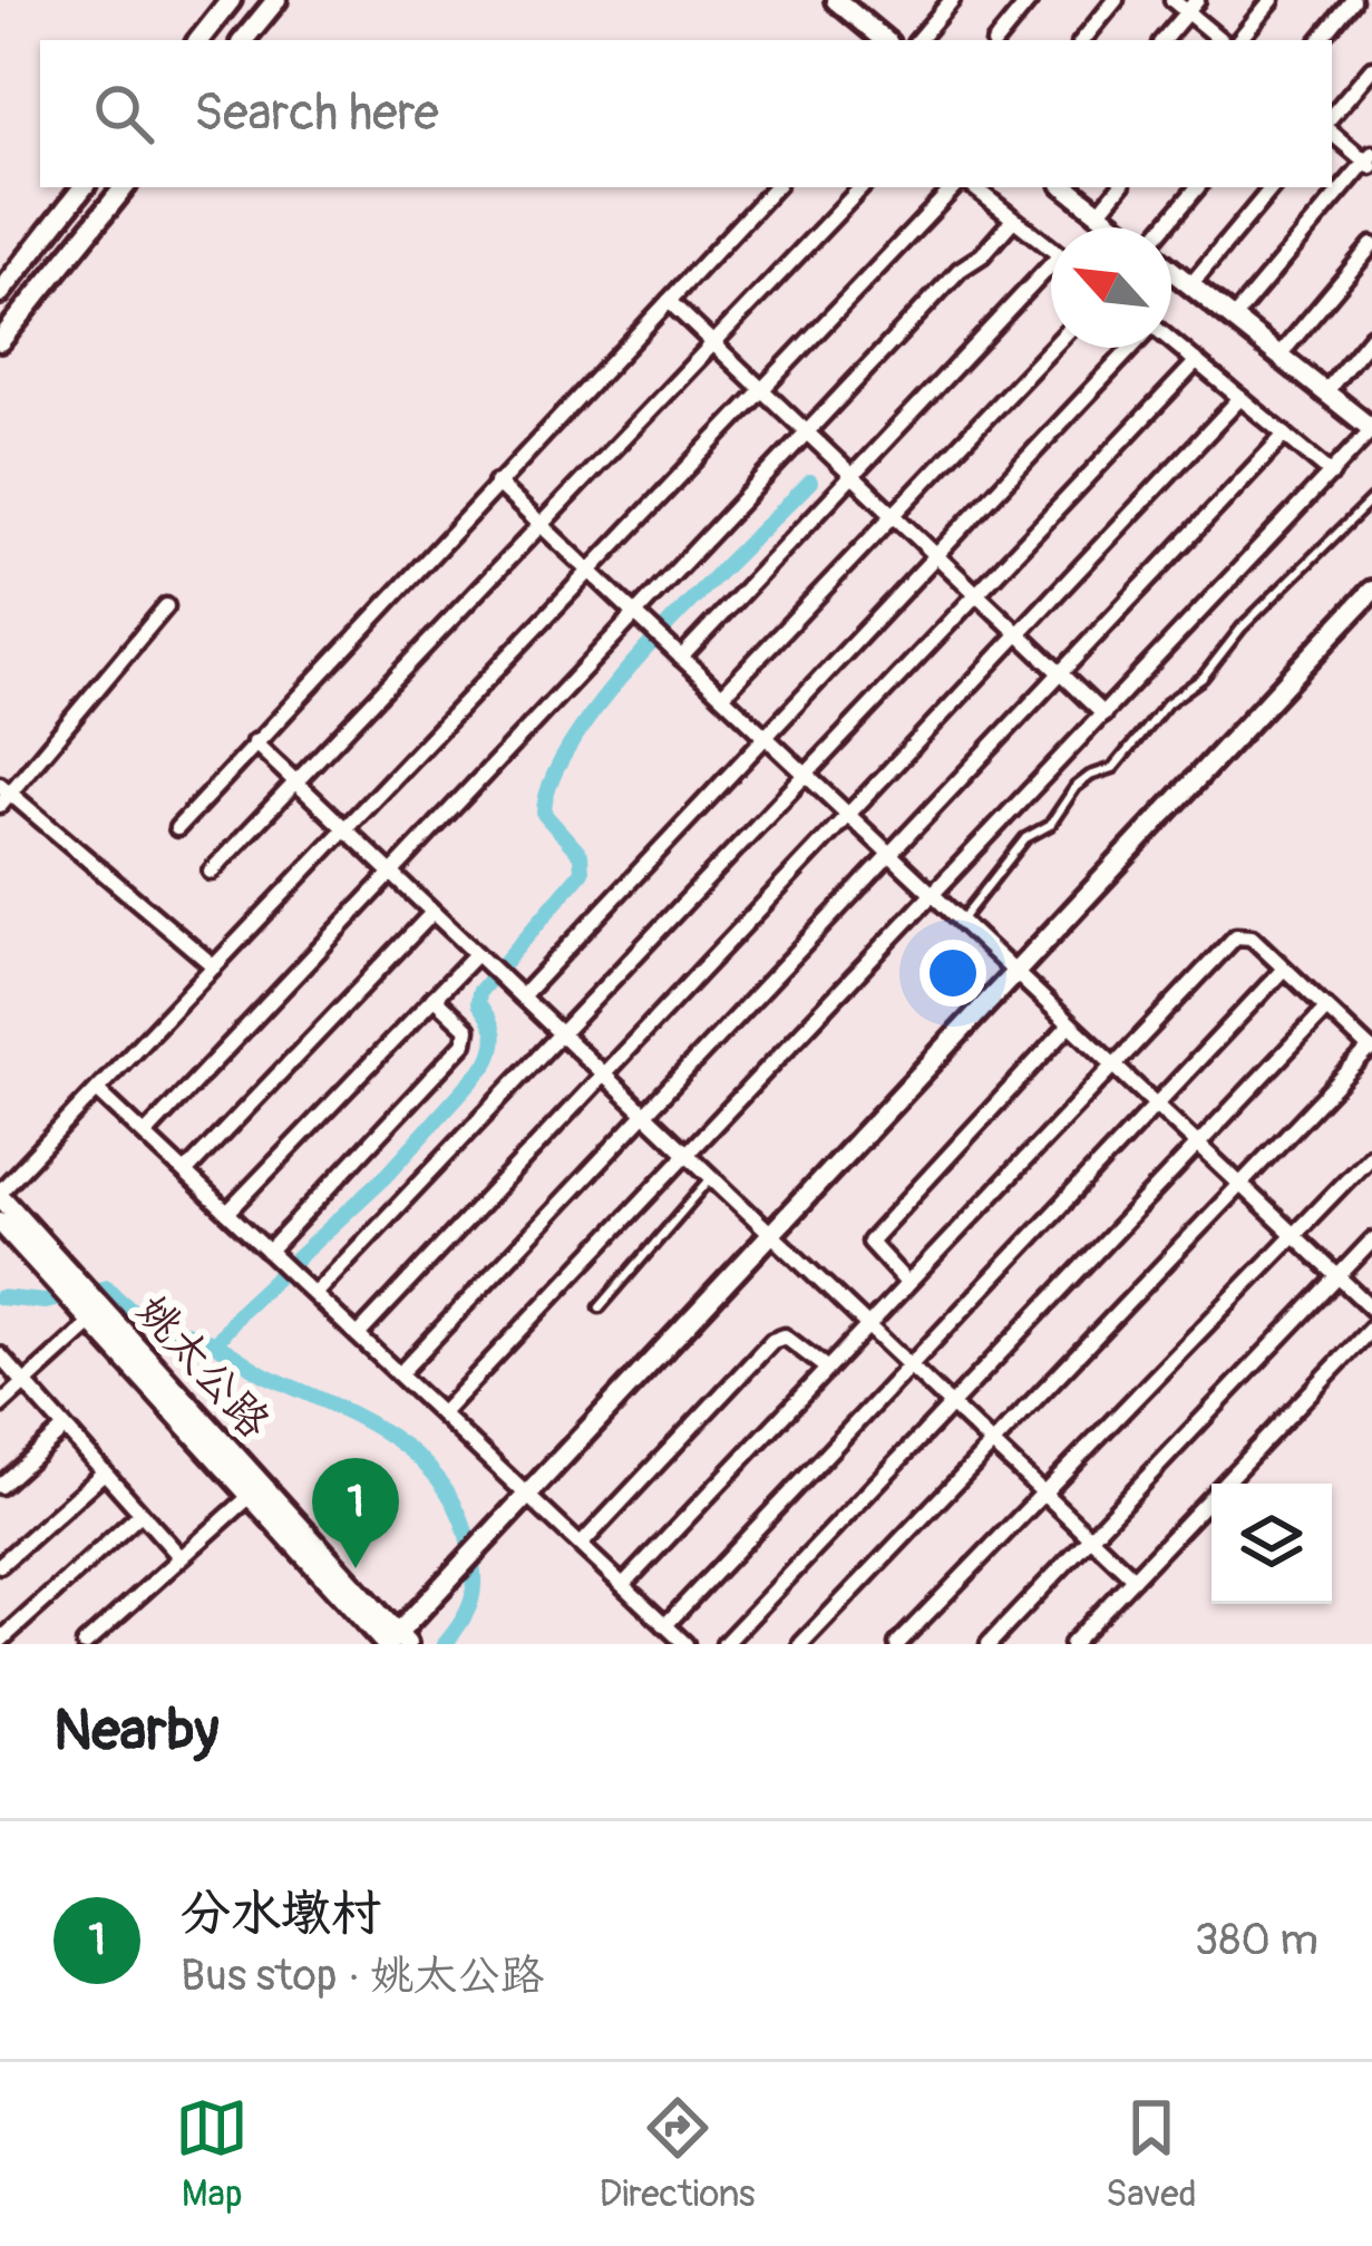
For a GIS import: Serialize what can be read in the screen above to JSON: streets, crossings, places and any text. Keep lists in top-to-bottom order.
{
  "streets": {
    "street": ["姚太公路"]
  },
  "north": "top left",
  "page": {
    "search": "Search here",
    "pins": "1",
    "heading": "Nearby",
    "list": [
      {
        "mark": "1",
        "name": "分水墩村",
        "note": "Bus stop · 姚太公路",
        "value": "380 m"
      }
    ],
    "nav": ["Map", "Directions", "Saved"]
  }
}
